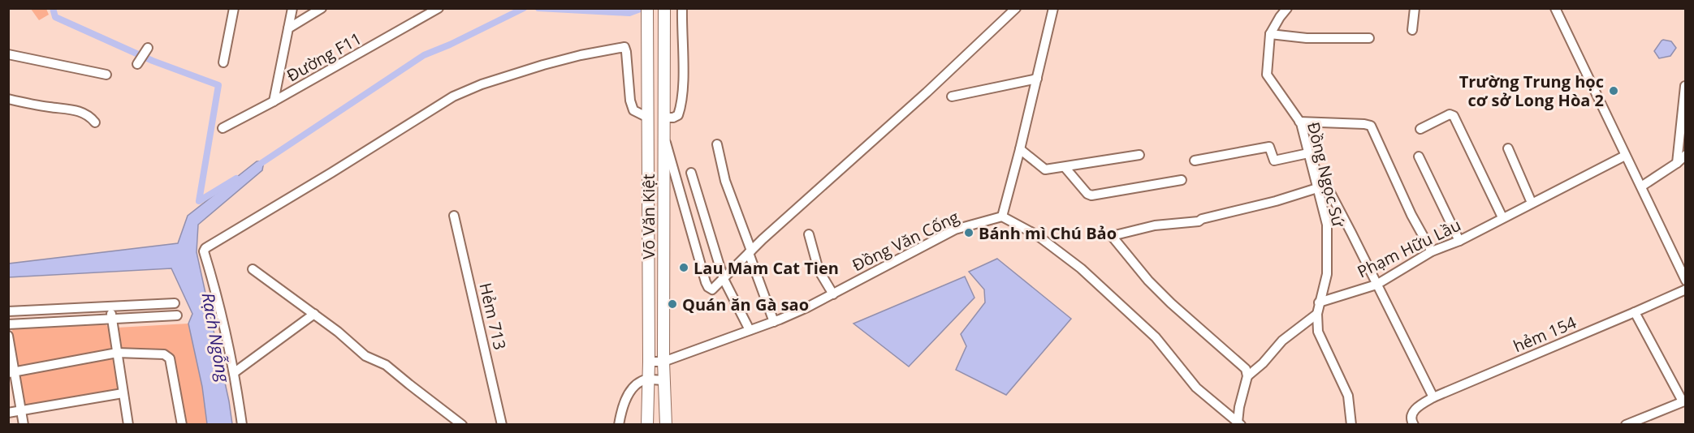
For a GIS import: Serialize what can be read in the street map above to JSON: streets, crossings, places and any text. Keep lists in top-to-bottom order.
{
  "streets": {
    "main road": ["Võ Văn Kiệt"],
    "street": [
      "Đường F11",
      "Đồng Ngọc Sứ",
      "Đồng Văn Cống",
      "Phạm Hữu Lầu",
      "Hẻm 713",
      "hẻm 154"
    ]
  },
  "crossings": [
    ["Đồng Ngọc Sứ", "Phạm Hữu Lầu"],
    ["Võ Văn Kiệt", "Đồng Văn Cống"]
  ],
  "water": ["Rạch Ngỗng"],
  "places": [
    "Trường Trung học cơ sở Long Hòa 2",
    "Bánh mì Chú Bảo",
    "Lau Mam Cat Tien",
    "Quán ăn Gà sao"
  ]
}
